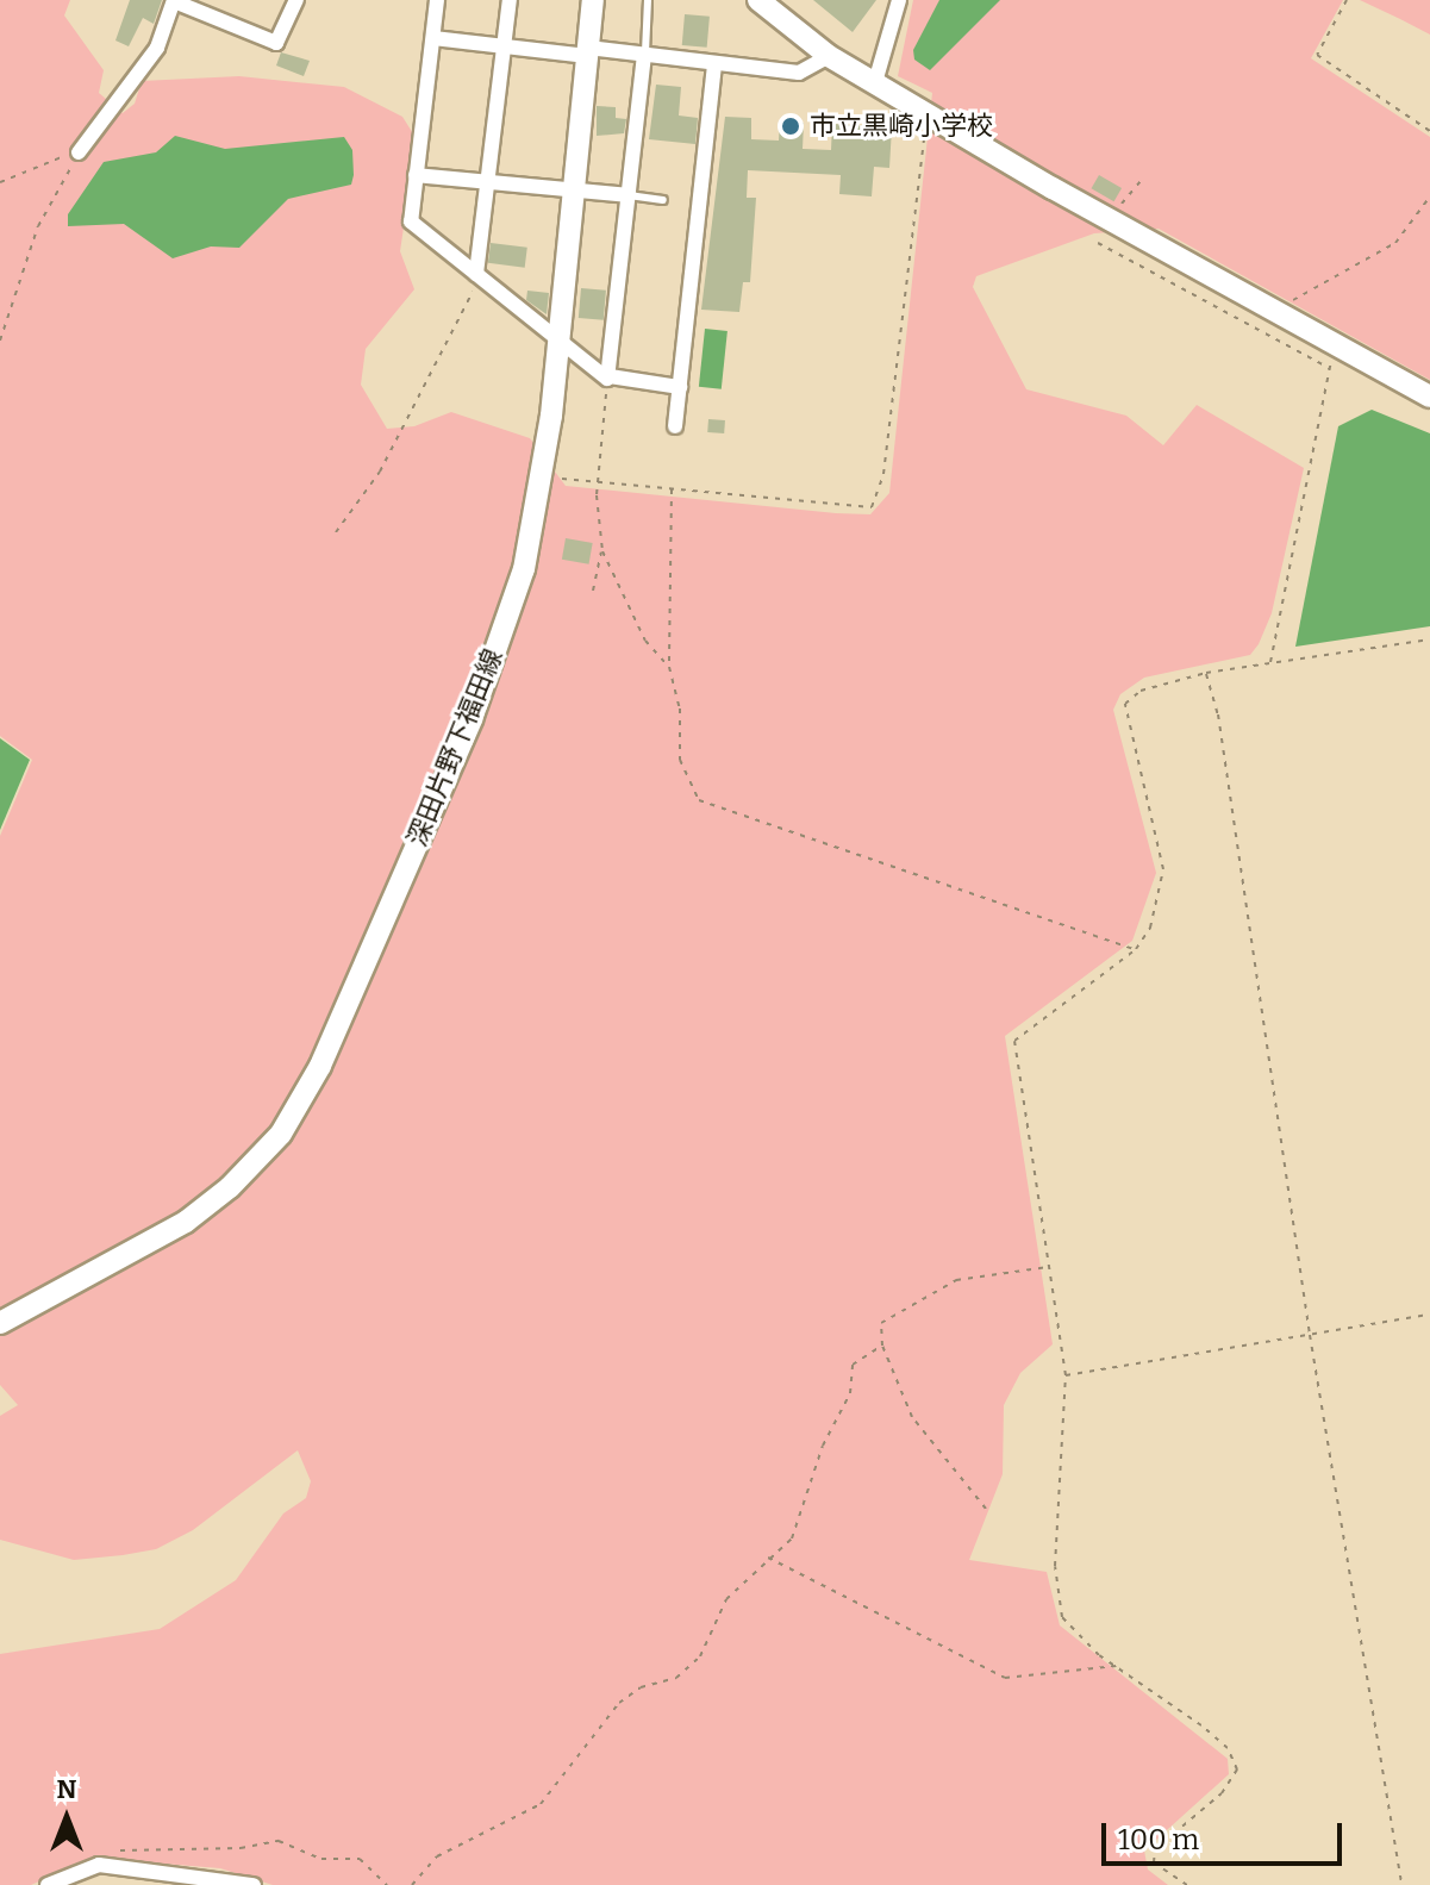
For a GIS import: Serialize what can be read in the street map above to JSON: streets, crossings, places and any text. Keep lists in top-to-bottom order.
{
  "streets": {
    "main road": ["深田片野下福田線"]
  },
  "places": ["市立黒崎小学校"],
  "scale_bar": "100 m",
  "north": "top"
}
